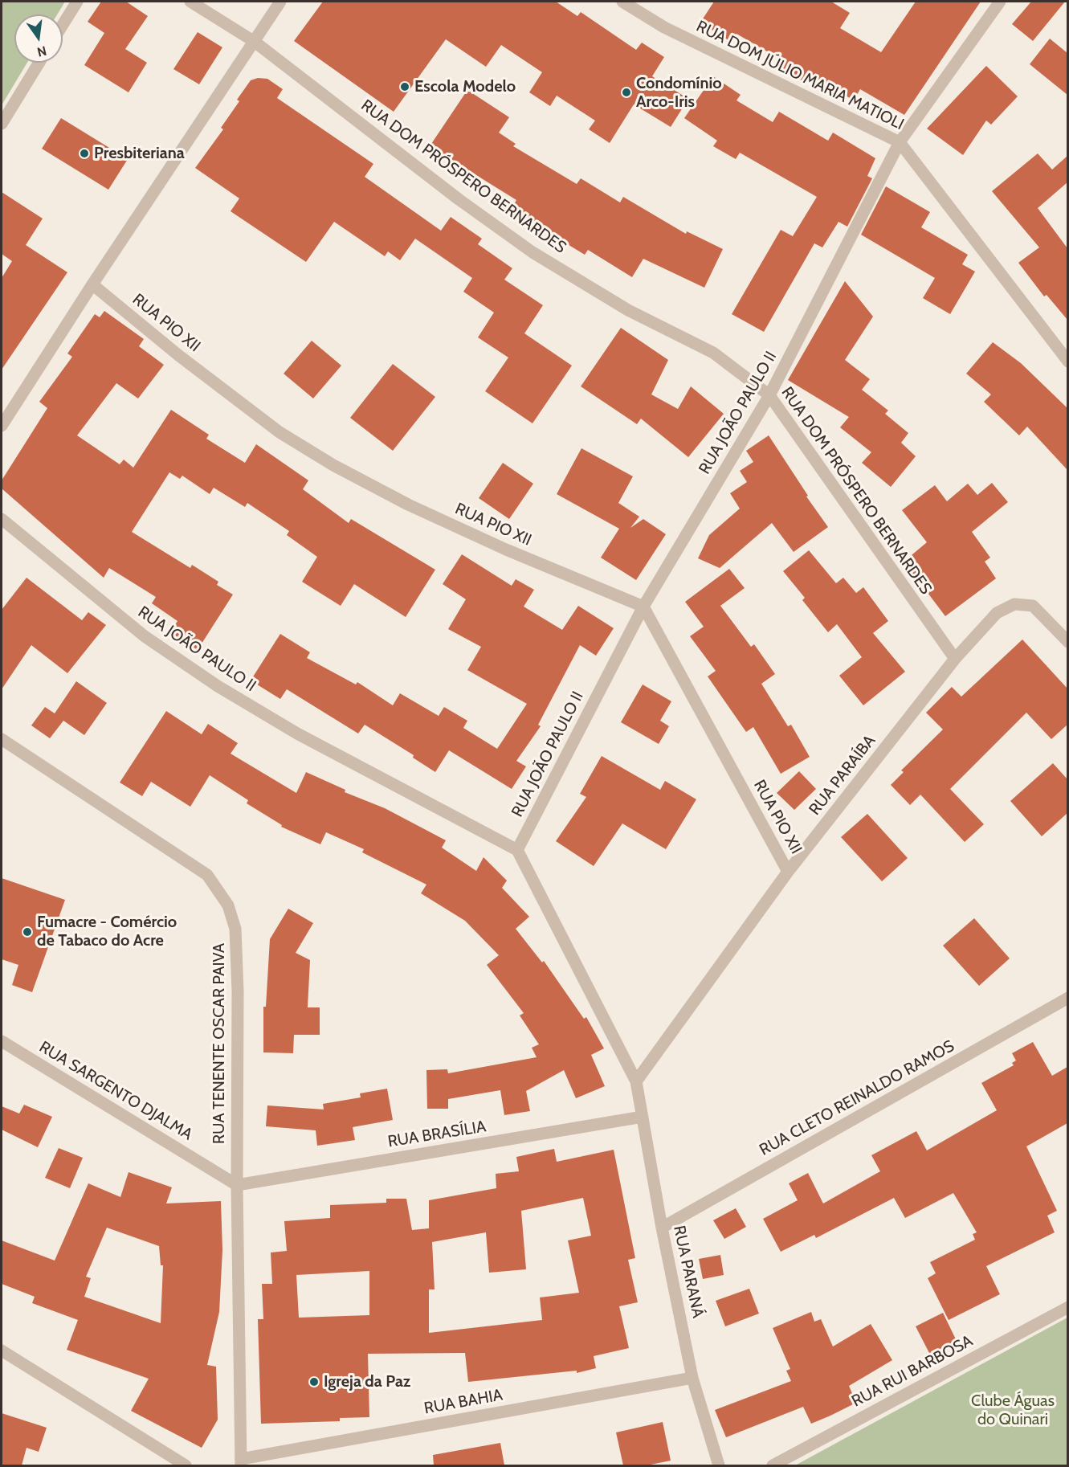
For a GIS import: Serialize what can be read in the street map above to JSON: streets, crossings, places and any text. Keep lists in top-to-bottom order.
{
  "streets": {
    "street": [
      "RUA DOM JÚLIO MARIA MATIOLI",
      "RUA DOM PRÓSPERO BERNARDES",
      "RUA PIO XII",
      "RUA JOÃO PAULO II",
      "RUA PARAÍBA",
      "RUA TENENTE OSCAR PAIVA",
      "RUA SARGENTO DJALMA",
      "RUA CLETO REINALDO RAMOS",
      "RUA BRASÍLIA",
      "RUA PARANÁ",
      "RUA RUI BARBOSA",
      "RUA BAHIA"
    ]
  },
  "crossings": [
    ["RUA DOM JÚLIO MARIA MATIOLI", "RUA JOÃO PAULO II"],
    ["RUA DOM PRÓSPERO BERNARDES", "RUA JOÃO PAULO II"],
    ["RUA DOM PRÓSPERO BERNARDES", "RUA PARAÍBA"],
    ["RUA PIO XII", "RUA JOÃO PAULO II"],
    ["RUA PIO XII", "RUA PARAÍBA"],
    ["RUA PARAÍBA", "RUA PARANÁ"],
    ["RUA TENENTE OSCAR PAIVA", "RUA SARGENTO DJALMA"],
    ["RUA TENENTE OSCAR PAIVA", "RUA BRASÍLIA"],
    ["RUA TENENTE OSCAR PAIVA", "RUA BAHIA"],
    ["RUA SARGENTO DJALMA", "RUA BRASÍLIA"],
    ["RUA CLETO REINALDO RAMOS", "RUA PARANÁ"],
    ["RUA BRASÍLIA", "RUA PARANÁ"],
    ["RUA PARANÁ", "RUA BAHIA"]
  ],
  "parks": ["Clube Águas do Quinari"],
  "places": [
    "Escola Modelo",
    "Condomínio Arco-Iris",
    "Presbiteriana",
    "Fumacre - Comércio de Tabaco do Acre",
    "Igreja da Paz"
  ],
  "north": "bottom"
}
